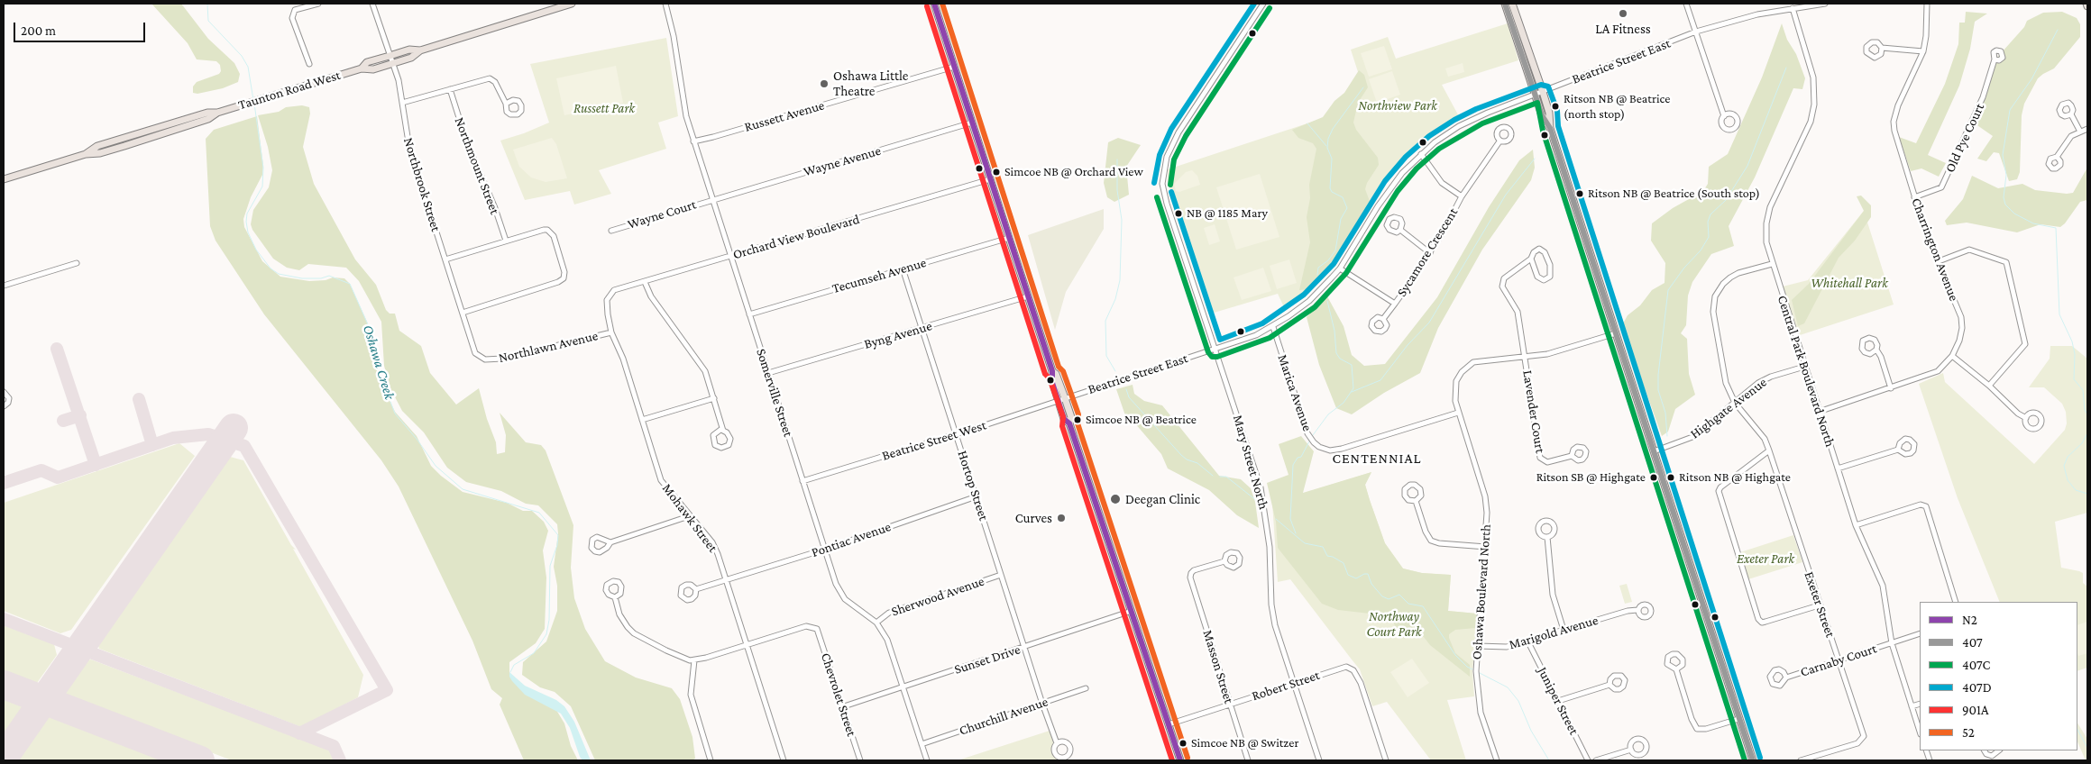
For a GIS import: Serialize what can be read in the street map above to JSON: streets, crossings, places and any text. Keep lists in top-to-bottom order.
{
  "streets": {
    "main road": ["Taunton Road West"],
    "street": [
      "Beatrice Street East",
      "Russett Avenue",
      "Old Pye Court",
      "Wayne Avenue",
      "Northmount Street",
      "Northbrook Street",
      "Wayne Court",
      "Orchard View Boulevard",
      "Charrington Avenue",
      "Sycamore Crescent",
      "Tecumseh Avenue",
      "Byng Avenue",
      "Northlawn Avenue",
      "Central Park Boulevard North",
      "Somerville Street",
      "Marica Avenue",
      "Highgate Avenue",
      "Lavender Court",
      "Beatrice Street West",
      "Mary Street North",
      "Hortop Street",
      "Mohawk Street",
      "Pontiac Avenue",
      "Oshawa Boulevard North",
      "Sherwood Avenue",
      "Exeter Street",
      "Marigold Avenue",
      "Sunset Drive",
      "Carnaby Court",
      "Masson Street",
      "Robert Street",
      "Chevrolet Street",
      "Juniper Street",
      "Churchill Avenue"
    ]
  },
  "crossings": [
    ["Beatrice Street East", "Sycamore Crescent"],
    ["Beatrice Street East", "Central Park Boulevard North"],
    ["Beatrice Street East", "Marica Avenue"],
    ["Beatrice Street East", "Beatrice Street West"],
    ["Beatrice Street East", "Mary Street North"],
    ["Taunton Road West", "Northbrook Street"],
    ["Russett Avenue", "Somerville Street"],
    ["Old Pye Court", "Charrington Avenue"],
    ["Wayne Avenue", "Wayne Court"],
    ["Wayne Avenue", "Somerville Street"],
    ["Northbrook Street", "Northlawn Avenue"],
    ["Wayne Court", "Somerville Street"],
    ["Orchard View Boulevard", "Somerville Street"],
    ["Orchard View Boulevard", "Mohawk Street"],
    ["Charrington Avenue", "Central Park Boulevard North"],
    ["Tecumseh Avenue", "Somerville Street"],
    ["Tecumseh Avenue", "Hortop Street"],
    ["Byng Avenue", "Somerville Street"],
    ["Byng Avenue", "Hortop Street"],
    ["Northlawn Avenue", "Mohawk Street"],
    ["Central Park Boulevard North", "Highgate Avenue"],
    ["Central Park Boulevard North", "Exeter Street"],
    ["Central Park Boulevard North", "Carnaby Court"],
    ["Somerville Street", "Beatrice Street West"],
    ["Somerville Street", "Pontiac Avenue"],
    ["Somerville Street", "Sherwood Avenue"],
    ["Somerville Street", "Sunset Drive"],
    ["Somerville Street", "Churchill Avenue"],
    ["Marica Avenue", "Oshawa Boulevard North"],
    ["Highgate Avenue", "Exeter Street"],
    ["Lavender Court", "Oshawa Boulevard North"],
    ["Beatrice Street West", "Hortop Street"],
    ["Mary Street North", "Robert Street"],
    ["Hortop Street", "Pontiac Avenue"],
    ["Hortop Street", "Sherwood Avenue"],
    ["Hortop Street", "Sunset Drive"],
    ["Hortop Street", "Churchill Avenue"],
    ["Mohawk Street", "Pontiac Avenue"],
    ["Mohawk Street", "Chevrolet Street"],
    ["Oshawa Boulevard North", "Marigold Avenue"],
    ["Exeter Street", "Carnaby Court"],
    ["Marigold Avenue", "Juniper Street"],
    ["Sunset Drive", "Chevrolet Street"],
    ["Masson Street", "Robert Street"]
  ],
  "districts": ["CENTENNIAL"],
  "water": ["Oshawa Creek"],
  "parks": [
    "Northview Park",
    "Russett Park",
    "Whitehall Park",
    "Exeter Park",
    "Northway Court Park"
  ],
  "places": [
    "LA Fitness",
    "Oshawa Little Theatre",
    "Ritson NB @ Beatrice (north stop)",
    "Simcoe NB @ Orchard View",
    "Ritson NB @ Beatrice (South stop)",
    "NB @ 1185 Mary",
    "Simcoe NB @ Beatrice",
    "Ritson SB @ Highgate",
    "Ritson NB @ Highgate",
    "Deegan Clinic",
    "Curves",
    "Simcoe NB @ Switzer"
  ],
  "lines": [
    "transit line N2",
    "transit line 407",
    "transit line 407D",
    "transit line 52",
    "transit line 901A",
    "transit line 407C"
  ],
  "legend": [
    "N2",
    "407",
    "407C",
    "407D",
    "901A",
    "52"
  ],
  "scale_bar": "200 m"
}
